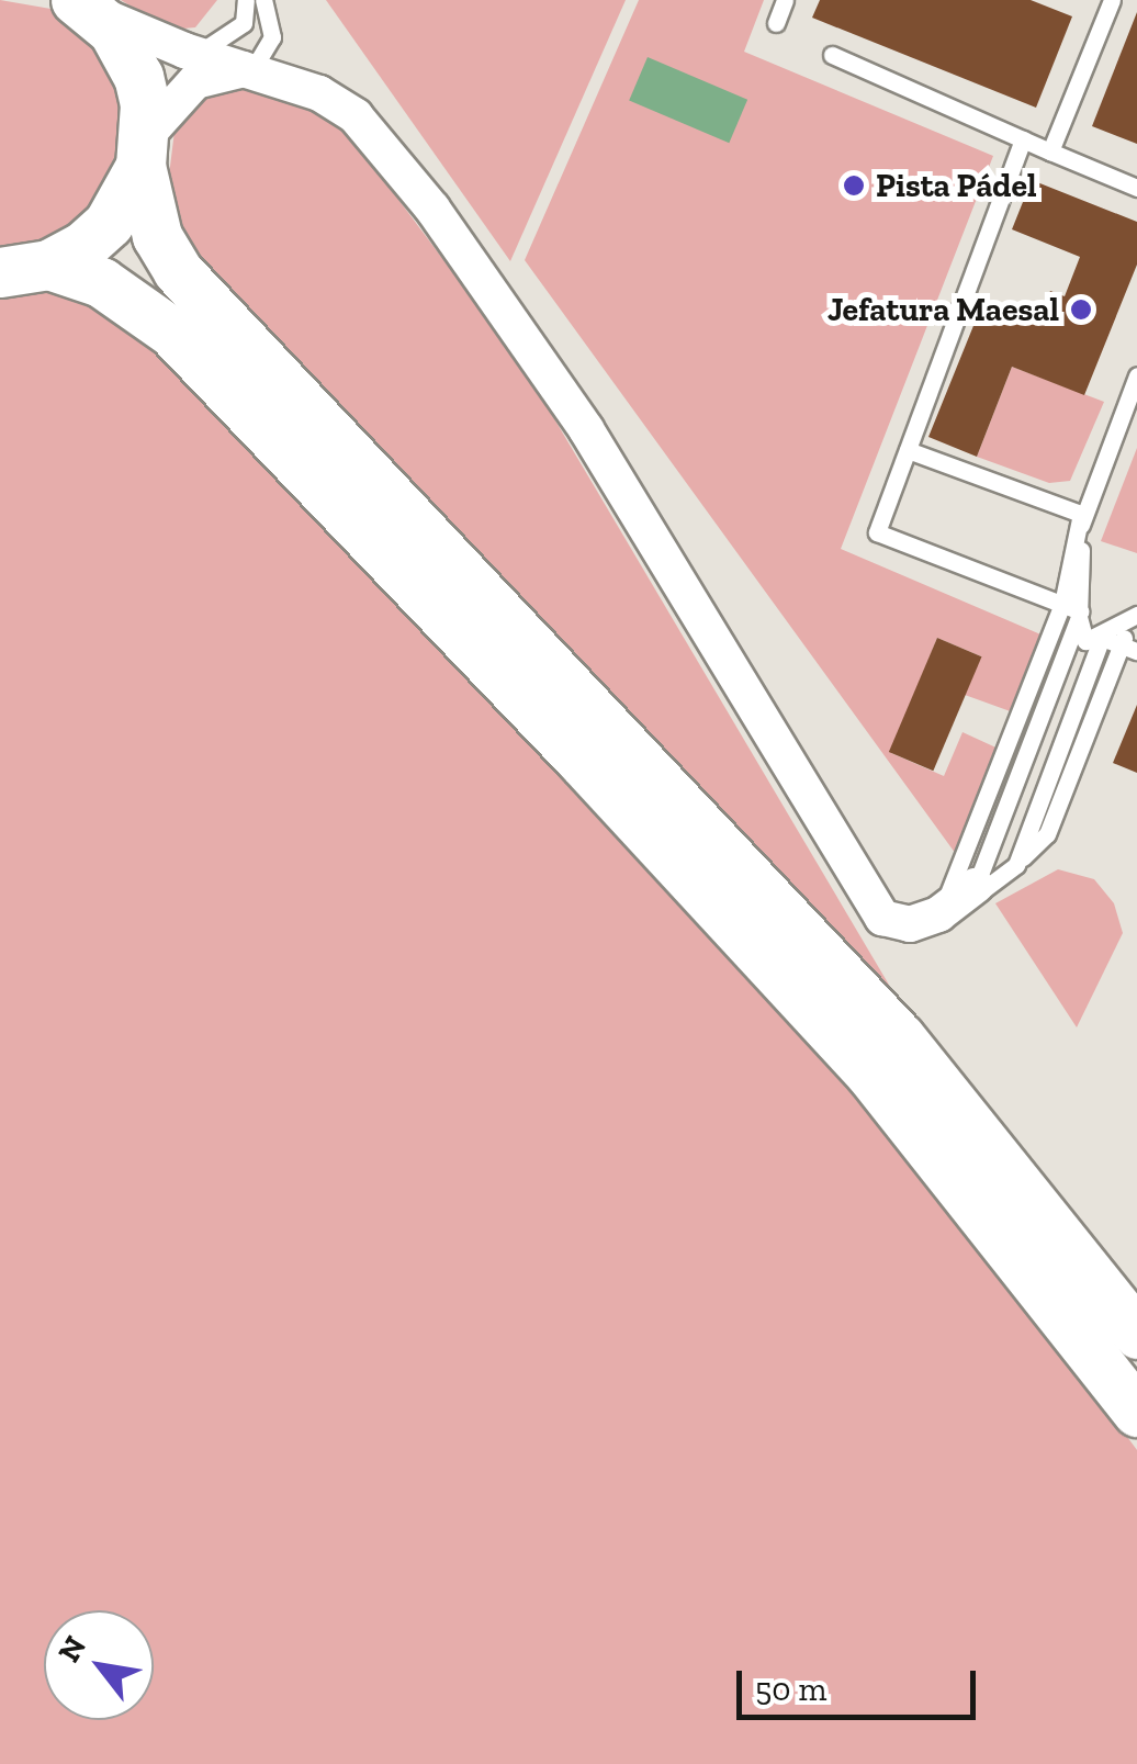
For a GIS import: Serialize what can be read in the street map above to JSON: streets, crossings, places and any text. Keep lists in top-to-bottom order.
{
  "places": ["Pista Pádel", "Jefatura Maesal"],
  "scale_bar": "50 m",
  "north": "top left"
}
